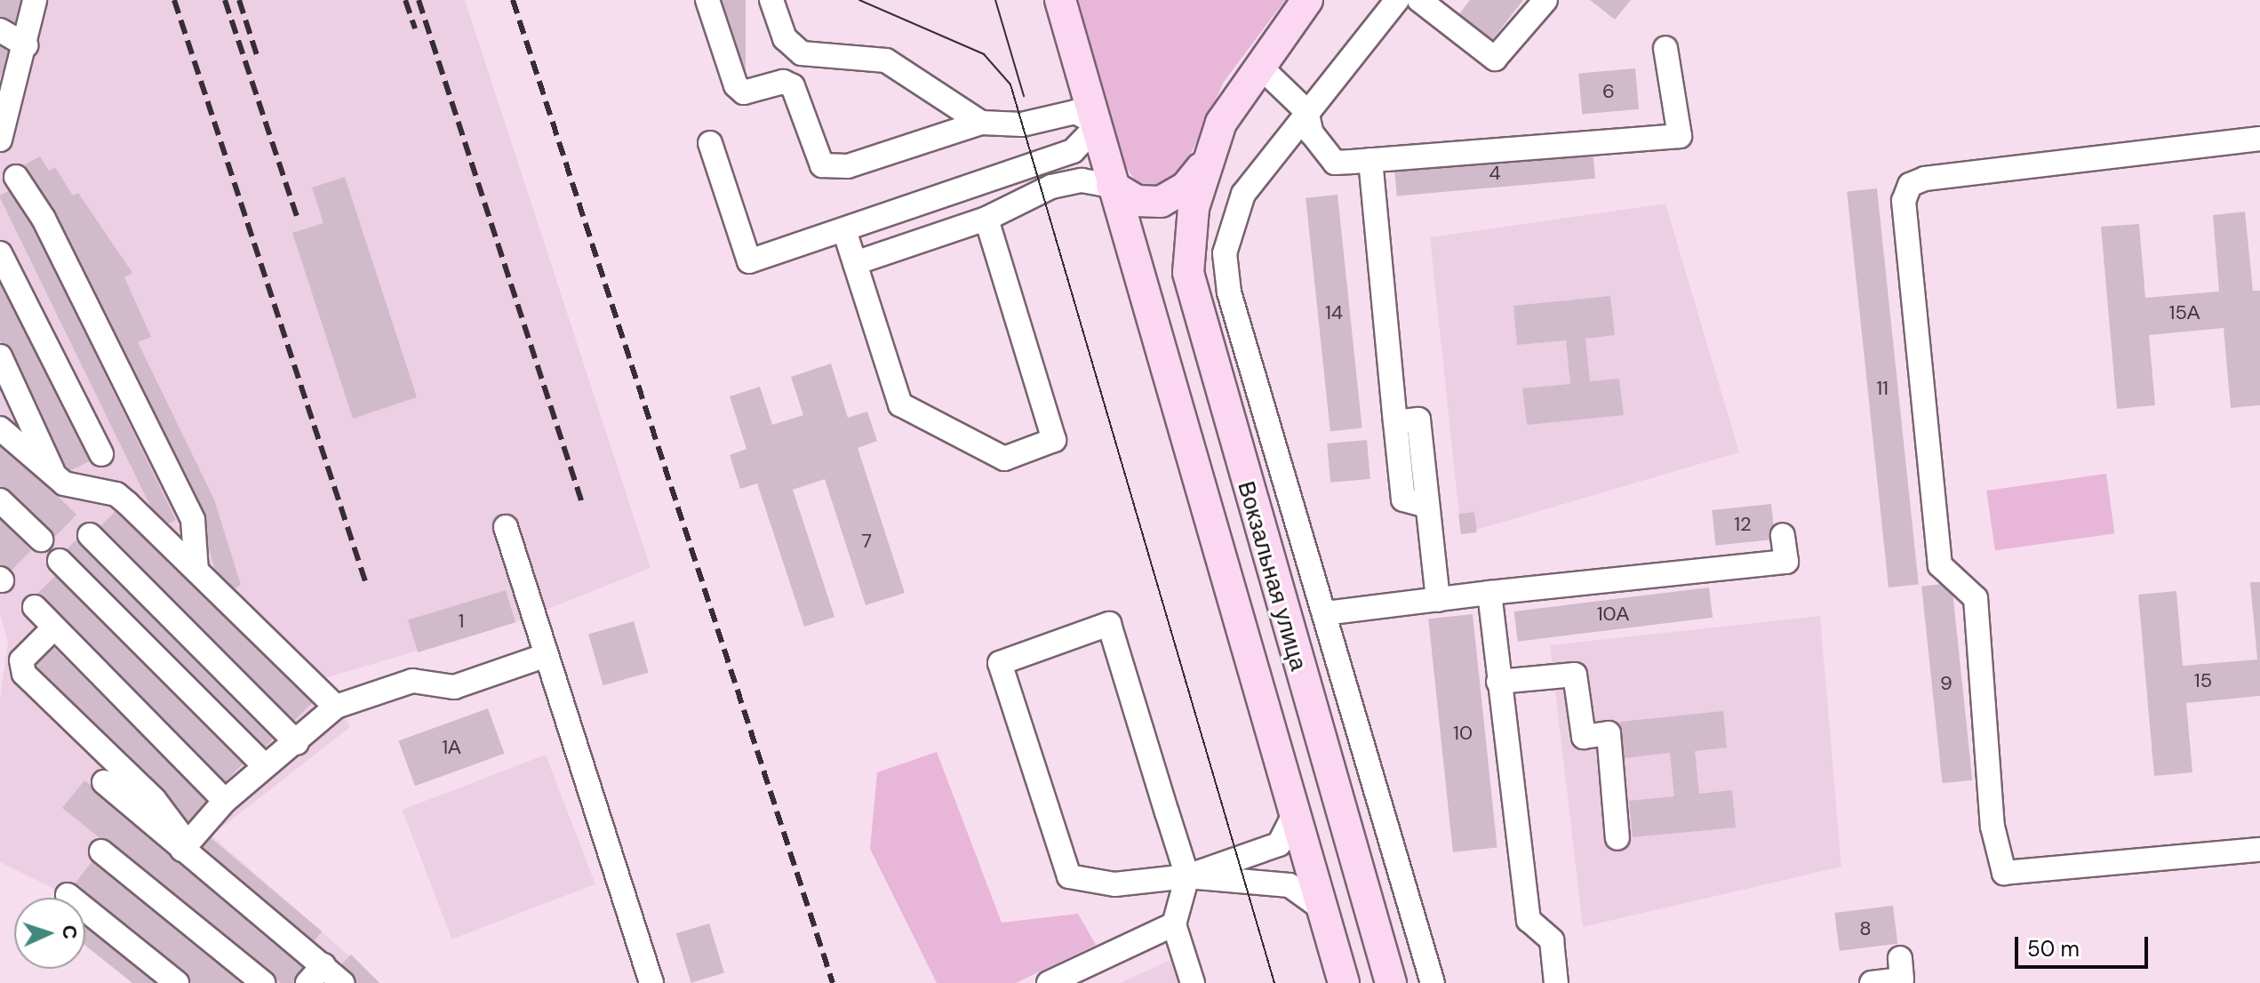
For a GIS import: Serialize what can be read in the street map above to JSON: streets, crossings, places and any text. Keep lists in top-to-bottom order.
{
  "streets": {
    "main road": ["Вокзальная улица"]
  },
  "house_numbers": [
    "6",
    "4",
    "14",
    "15А",
    "11",
    "12",
    "7",
    "10А",
    "1",
    "15",
    "9",
    "10",
    "1А",
    "8"
  ],
  "scale_bar": "50 m",
  "north": "right"
}
